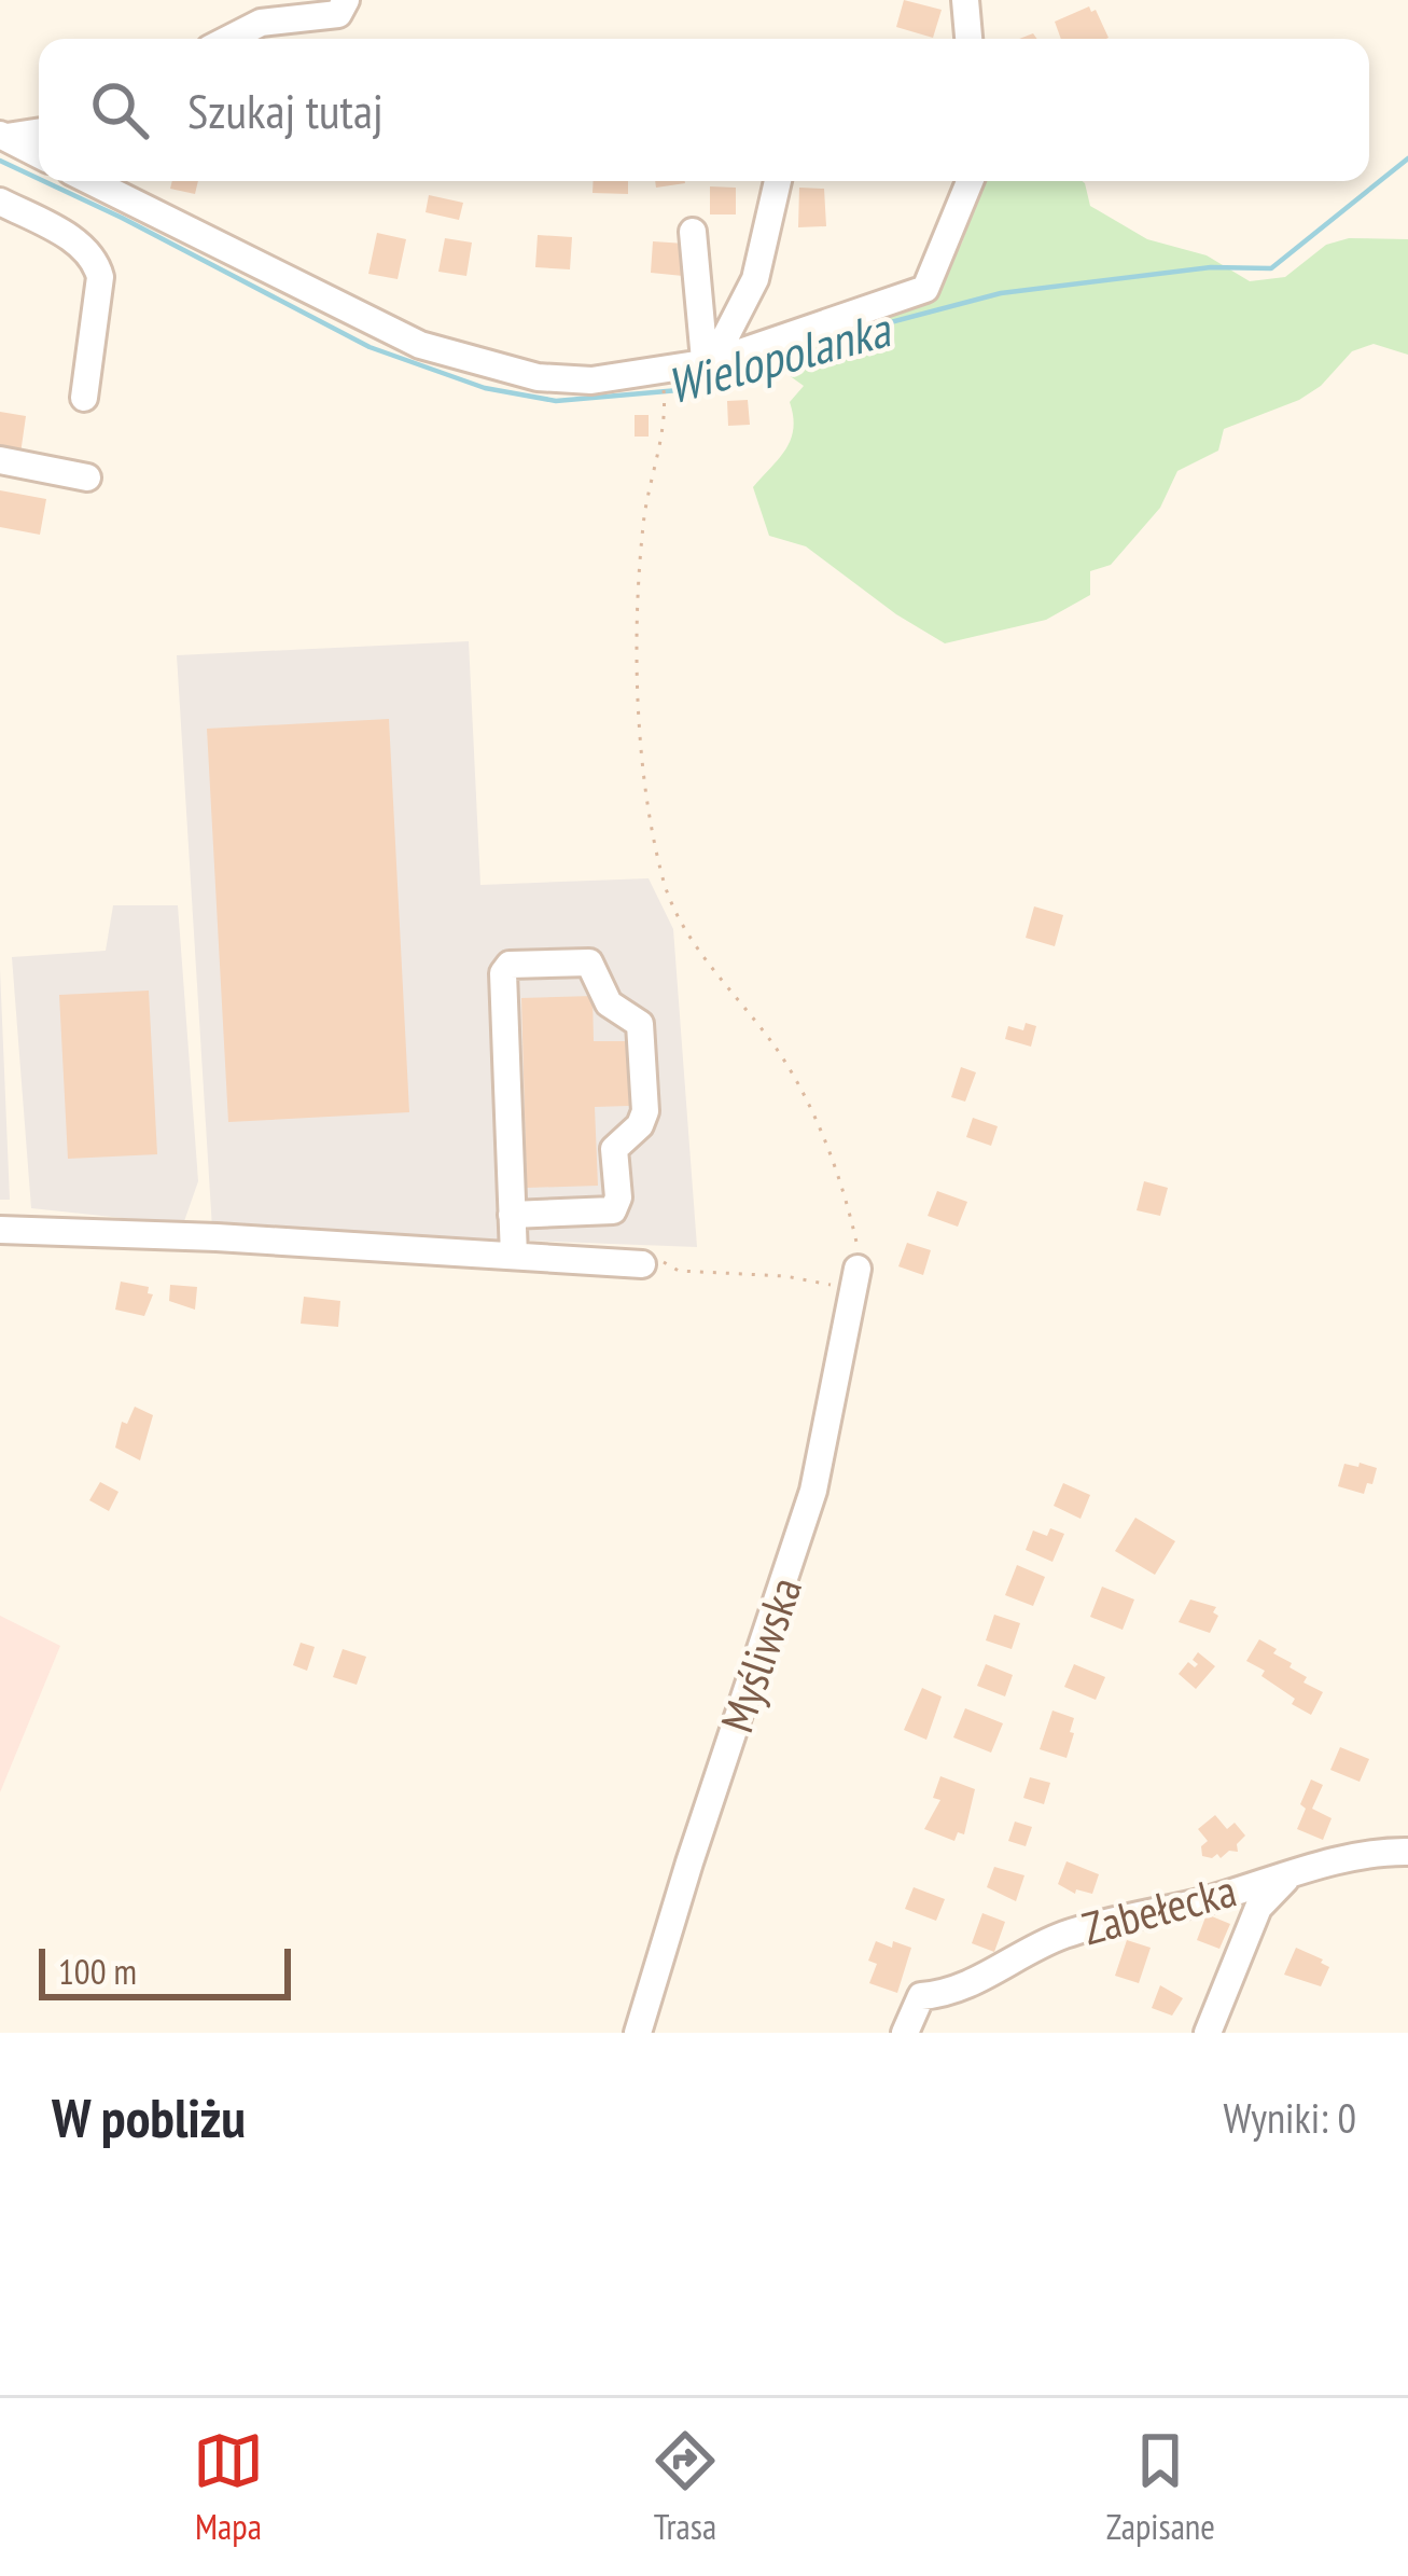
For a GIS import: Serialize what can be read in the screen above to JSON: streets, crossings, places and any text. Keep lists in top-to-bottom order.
{
  "streets": {
    "street": ["Myśliwska", "Zabełecka"]
  },
  "water": ["Wielopolanka"],
  "scale_bar": "100 m",
  "page": {
    "search": "Szukaj tutaj",
    "scale": "100 m",
    "heading": ["W pobliżu", "Wyniki: 0"],
    "nav": ["Mapa", "Trasa", "Zapisane"]
  }
}
